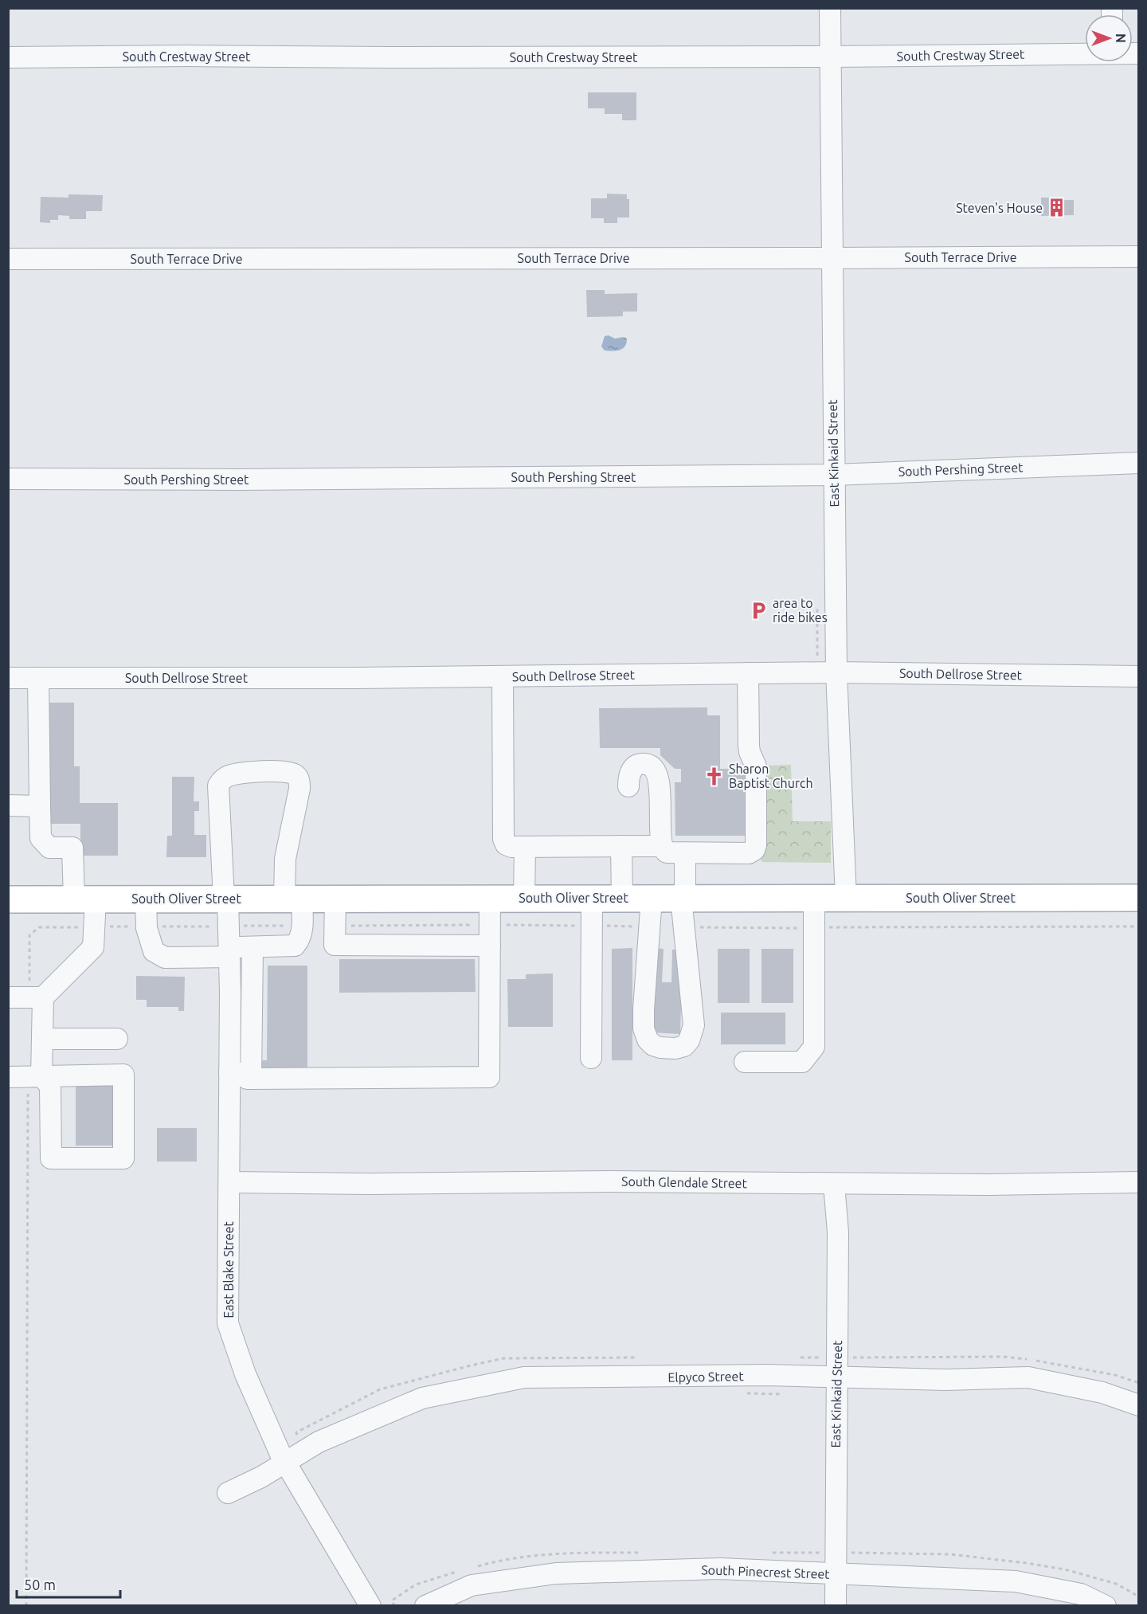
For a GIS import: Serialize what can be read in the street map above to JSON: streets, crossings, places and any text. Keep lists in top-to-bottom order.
{
  "streets": {
    "main road": ["South Oliver Street"],
    "street": [
      "South Crestway Street",
      "South Terrace Drive",
      "East Kinkaid Street",
      "South Pershing Street",
      "South Dellrose Street",
      "South Glendale Street",
      "East Blake Street",
      "Elpyco Street",
      "South Pinecrest Street"
    ]
  },
  "crossings": [
    ["South Crestway Street", "East Kinkaid Street"],
    ["South Terrace Drive", "East Kinkaid Street"],
    ["East Kinkaid Street", "South Pershing Street"],
    ["East Kinkaid Street", "South Dellrose Street"],
    ["East Kinkaid Street", "South Oliver Street"],
    ["East Kinkaid Street", "South Glendale Street"],
    ["East Kinkaid Street", "Elpyco Street"],
    ["East Kinkaid Street", "South Pinecrest Street"],
    ["South Oliver Street", "East Blake Street"],
    ["South Glendale Street", "East Blake Street"],
    ["East Blake Street", "Elpyco Street"]
  ],
  "places": {
    "building": ["Steven's House"],
    "parking": ["area to ride bikes"],
    "church": ["Sharon Baptist Church"]
  },
  "scale_bar": "50 m",
  "north": "right"
}
